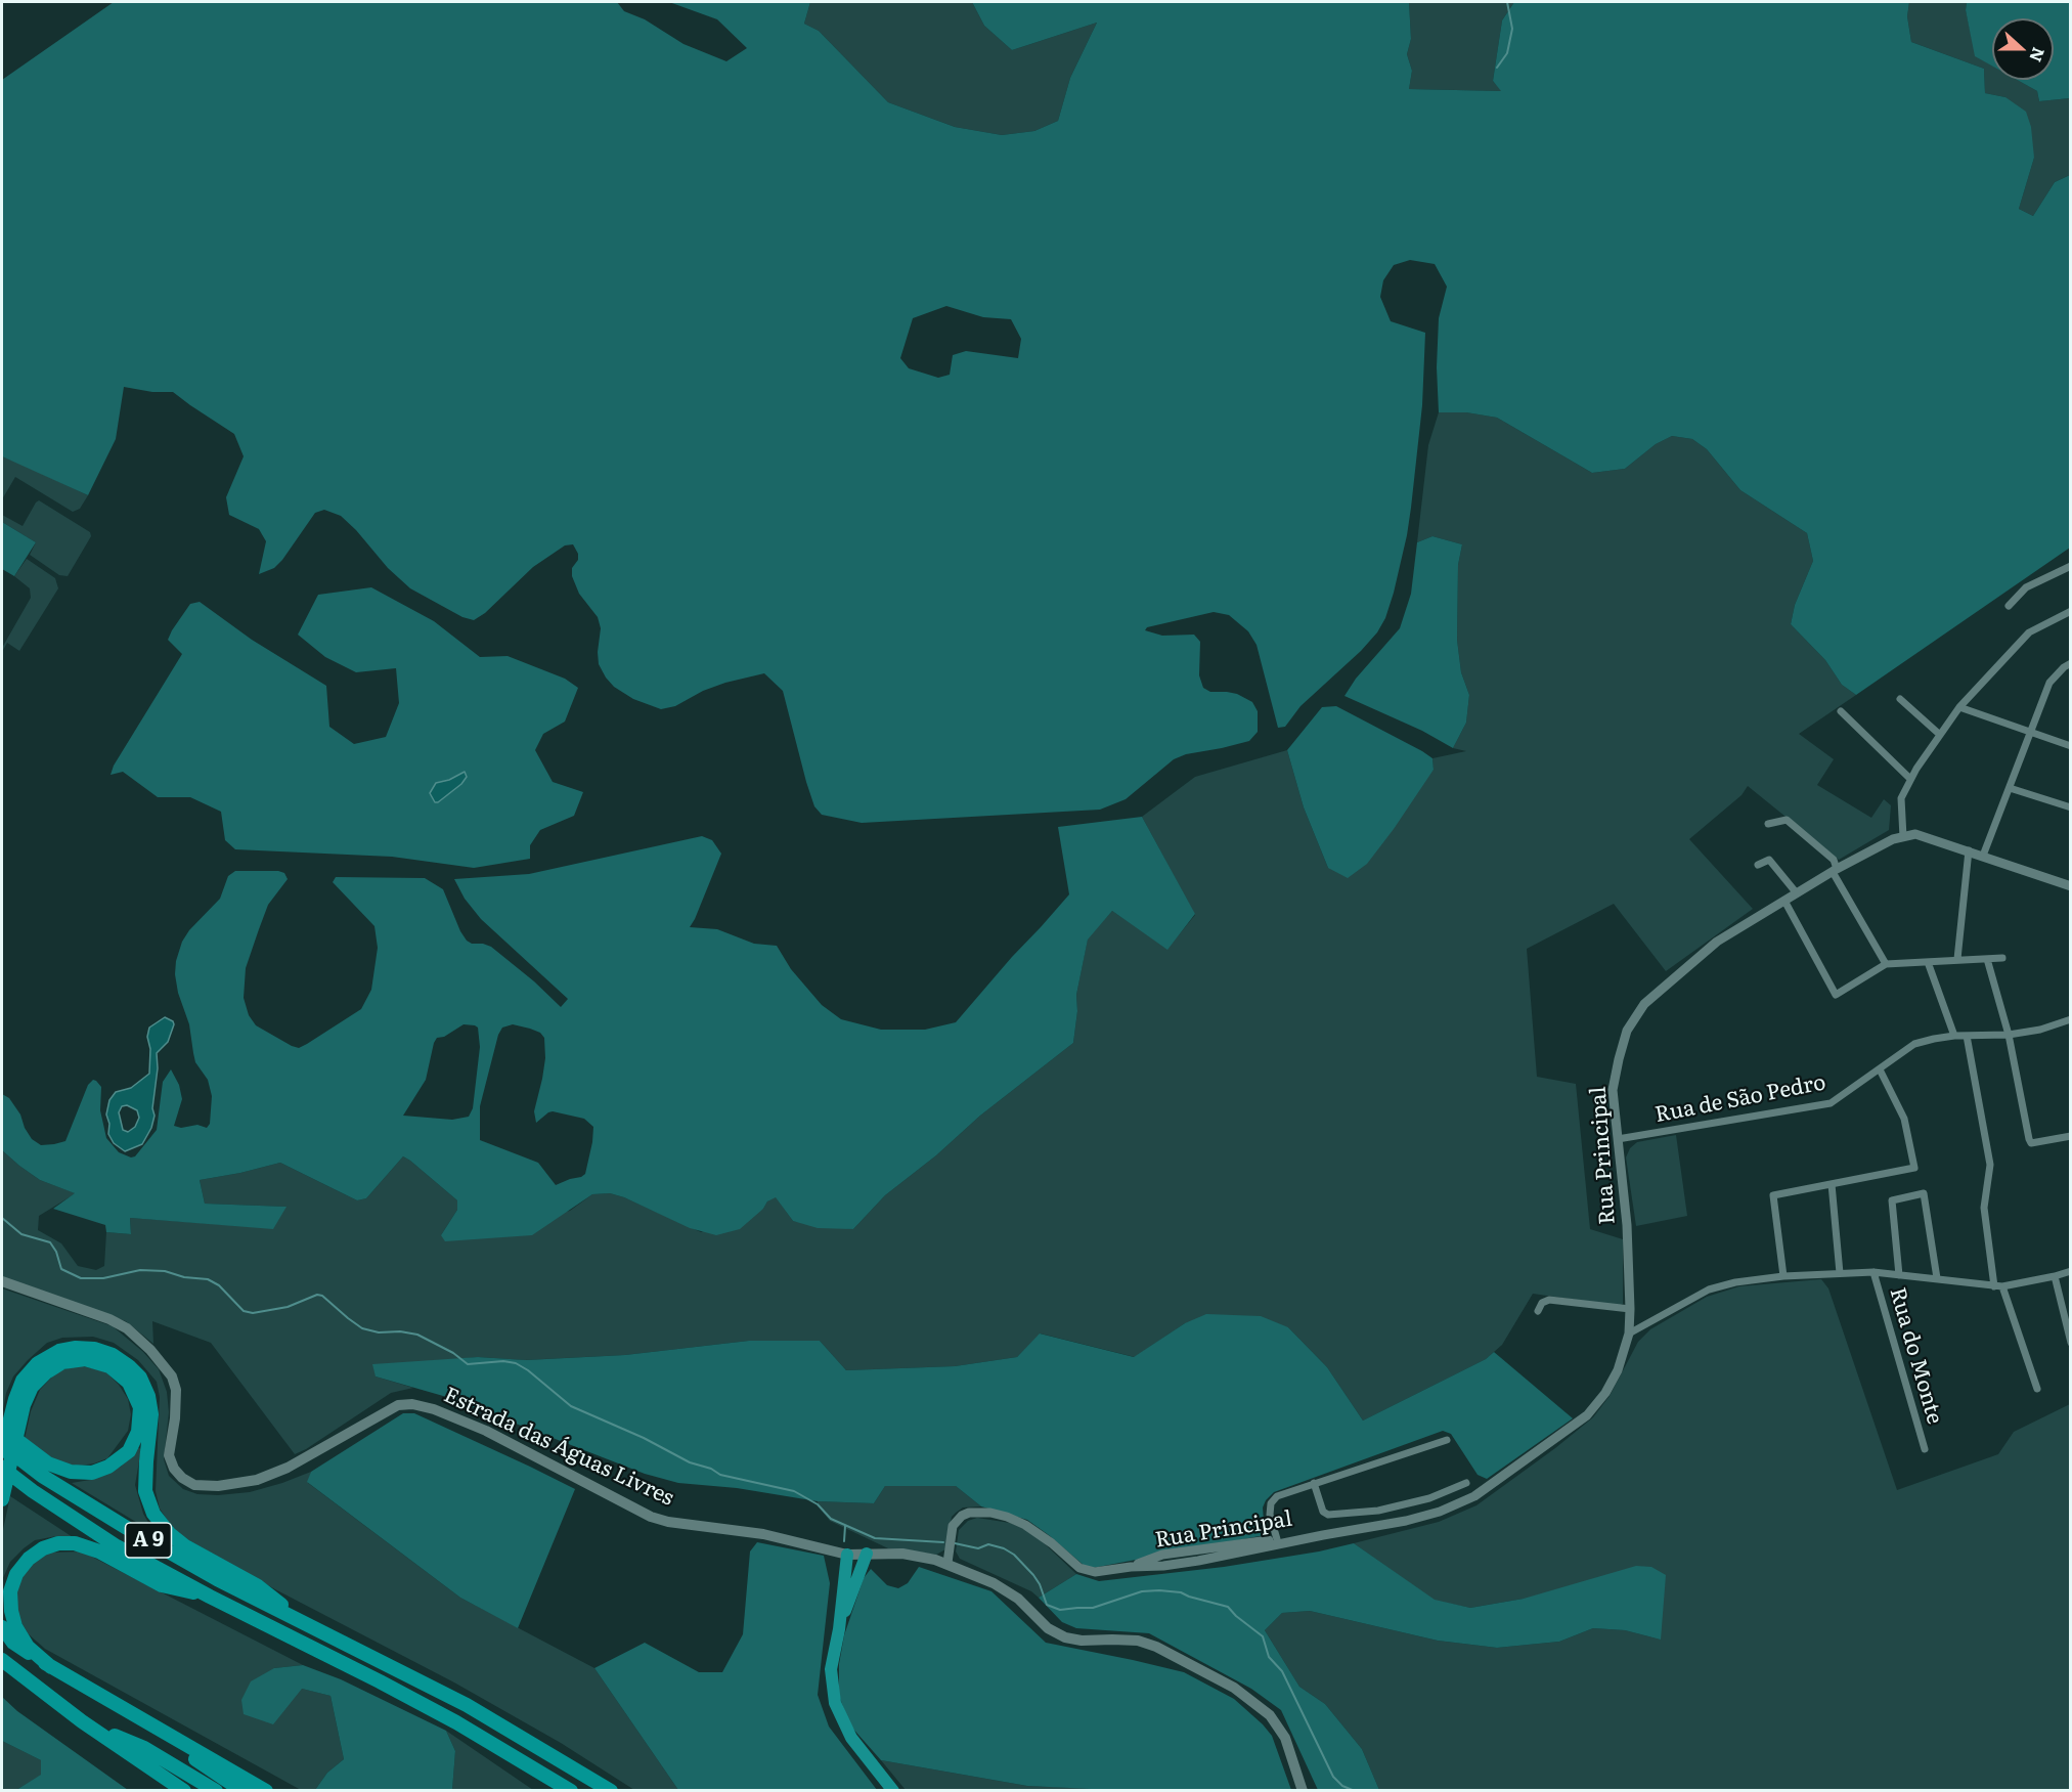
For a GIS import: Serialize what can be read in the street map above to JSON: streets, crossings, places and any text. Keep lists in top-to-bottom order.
{
  "streets": {
    "highway": ["A 9"],
    "main road": ["Estrada das Águas Livres"],
    "street": ["Rua de São Pedro", "Rua Principal", "Rua do Monte"]
  },
  "crossings": [
    ["Rua de São Pedro", "Rua Principal"],
    ["Rua Principal", "Estrada das Águas Livres"]
  ],
  "north": "right"
}
